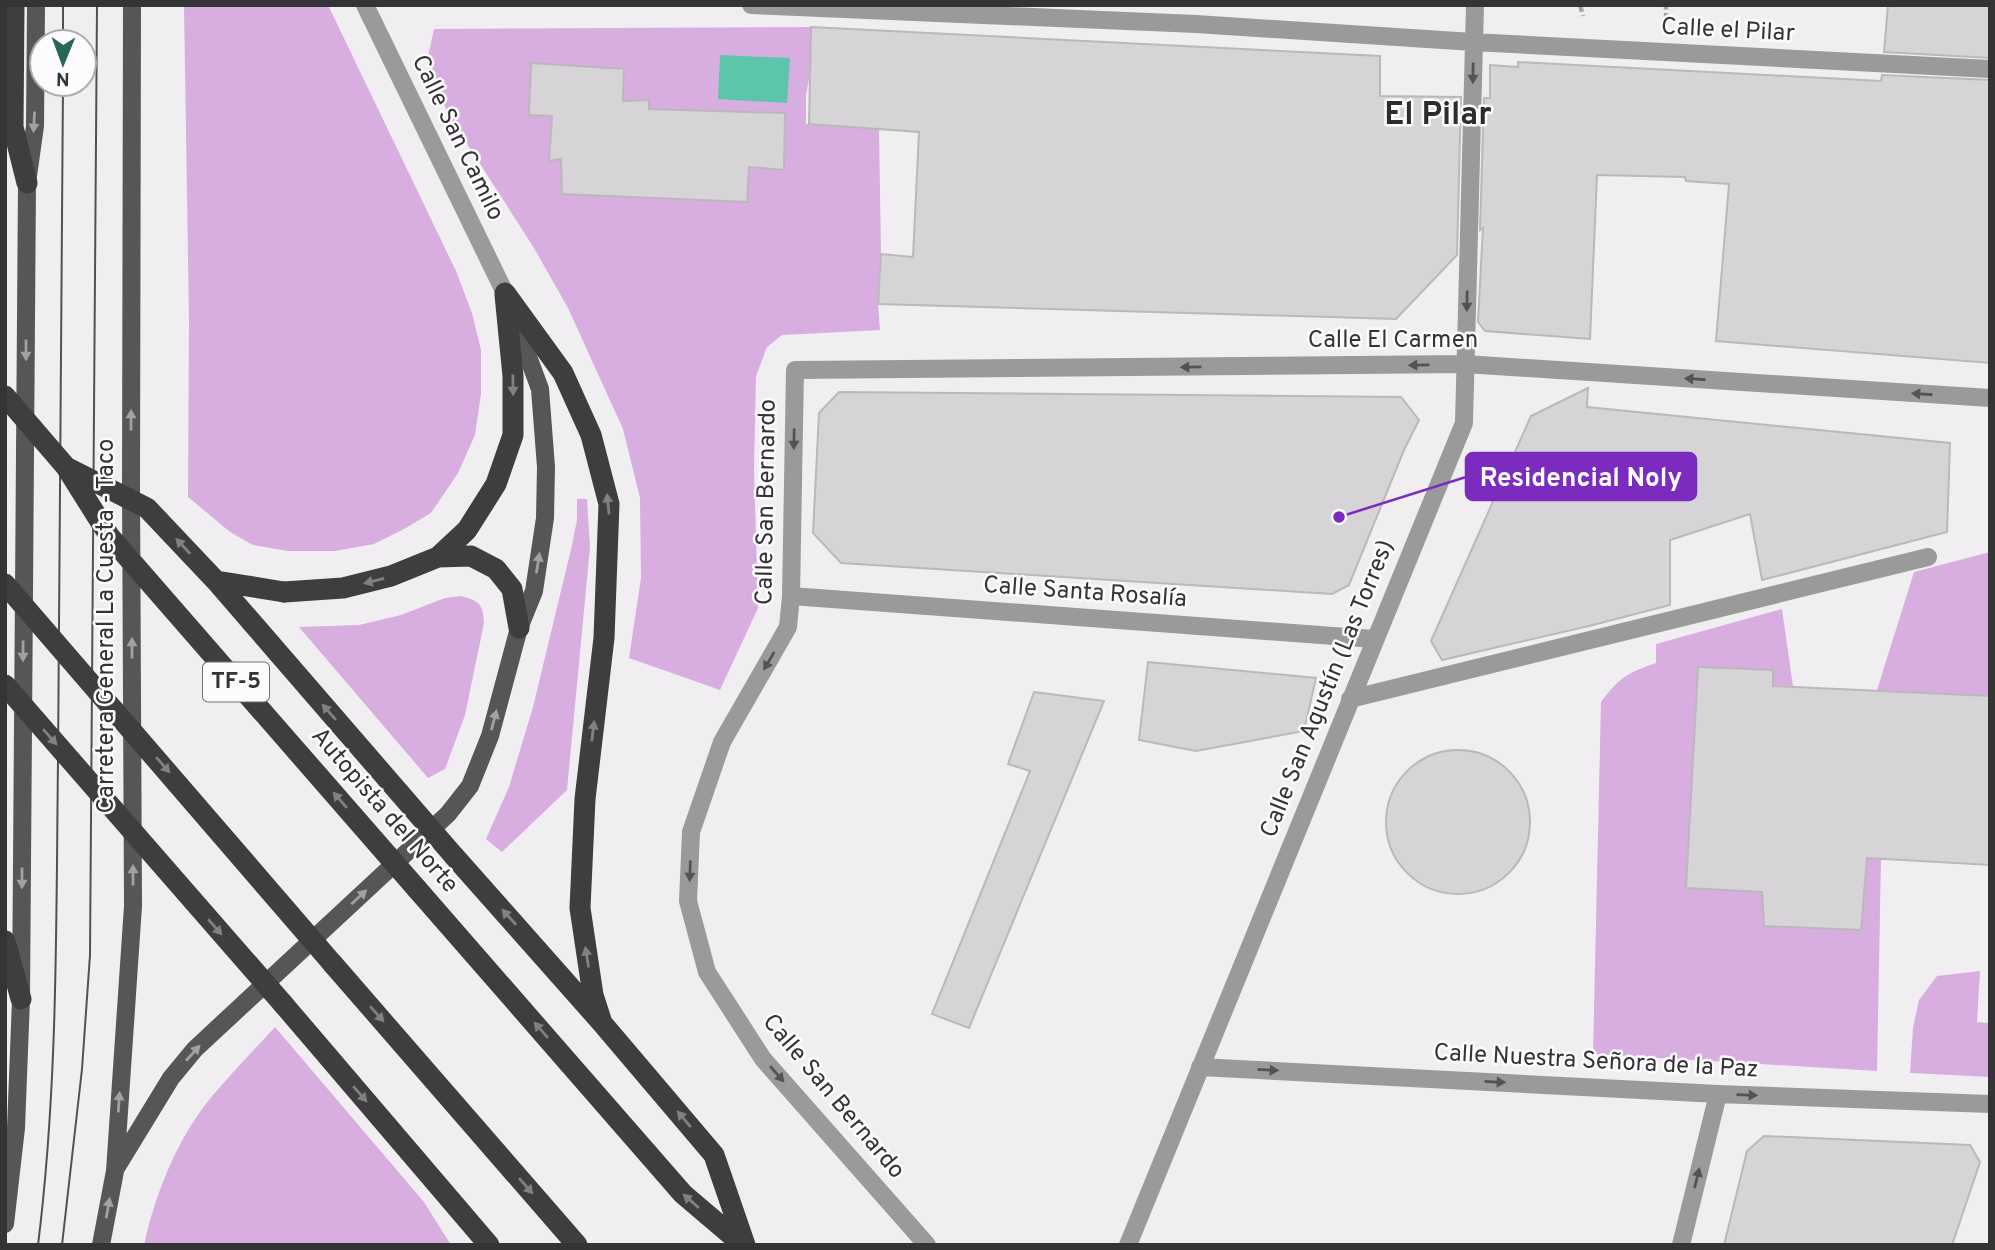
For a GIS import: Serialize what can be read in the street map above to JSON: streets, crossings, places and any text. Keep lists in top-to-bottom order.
{
  "streets": {
    "highway": ["TF-5", "Autopista del Norte"],
    "main road": ["Carretera General La Cuesta - Taco"],
    "street": [
      "Calle el Pilar",
      "Calle San Camilo",
      "Calle El Carmen",
      "Calle San Bernardo",
      "Calle Santa Rosalía",
      "Calle San Agustín (Las Torres)",
      "Calle Nuestra Señora de la Paz"
    ]
  },
  "crossings": [
    ["Calle el Pilar", "Calle San Agustín (Las Torres)"],
    ["Calle El Carmen", "Calle San Bernardo"],
    ["Calle El Carmen", "Calle San Agustín (Las Torres)"],
    ["Calle San Bernardo", "Calle Santa Rosalía"],
    ["Calle Santa Rosalía", "Calle San Agustín (Las Torres)"],
    ["Calle San Agustín (Las Torres)", "Calle Nuestra Señora de la Paz"]
  ],
  "one_way": ["Calle El Carmen", "Calle San Bernardo", "Calle Nuestra Señora de la Paz"],
  "districts": ["El Pilar"],
  "places": ["Residencial Noly"],
  "north": "bottom"
}
